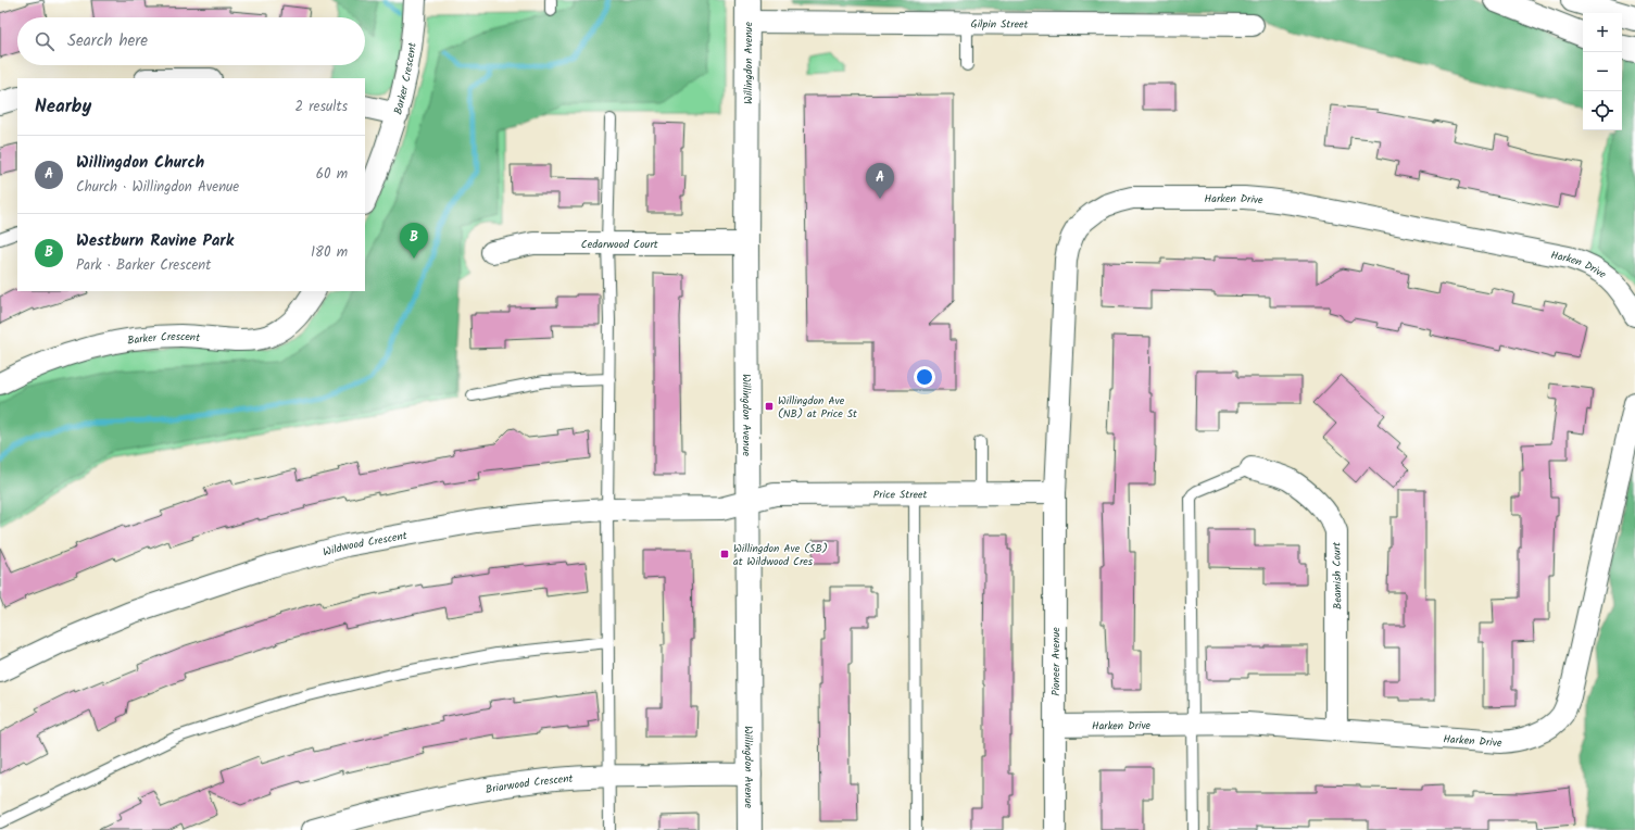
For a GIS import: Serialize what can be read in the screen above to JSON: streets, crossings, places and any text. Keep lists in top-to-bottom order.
{
  "streets": {
    "main road": ["Willingdon Avenue"],
    "street": [
      "Gilpin Street",
      "Barker Crescent",
      "Harken Drive",
      "Cedarwood Court",
      "Price Street",
      "Wildwood Crescent",
      "Beamish Court",
      "Pioneer Avenue",
      "Briarwood Crescent"
    ]
  },
  "crossings": [
    ["Gilpin Street", "Willingdon Avenue"],
    ["Willingdon Avenue", "Cedarwood Court"],
    ["Willingdon Avenue", "Price Street"],
    ["Willingdon Avenue", "Wildwood Crescent"],
    ["Willingdon Avenue", "Briarwood Crescent"],
    ["Harken Drive", "Price Street"],
    ["Harken Drive", "Beamish Court"],
    ["Harken Drive", "Pioneer Avenue"],
    ["Price Street", "Wildwood Crescent"],
    ["Price Street", "Pioneer Avenue"]
  ],
  "places": {
    "transit": ["Willingdon Ave (NB) at Price St", "Willingdon Ave (SB) at Wildwood Cres"]
  },
  "page": {
    "map_buttons": ["+", "−"],
    "search": "Search here",
    "heading": ["Nearby", "2 results"],
    "list": [
      {
        "mark": "A",
        "name": "Willingdon Church",
        "note": "Church · Willingdon Avenue",
        "value": "60 m"
      },
      {
        "mark": "B",
        "name": "Westburn Ravine Park",
        "note": "Park · Barker Crescent",
        "value": "180 m"
      }
    ],
    "pins": ["A", "B"]
  }
}
